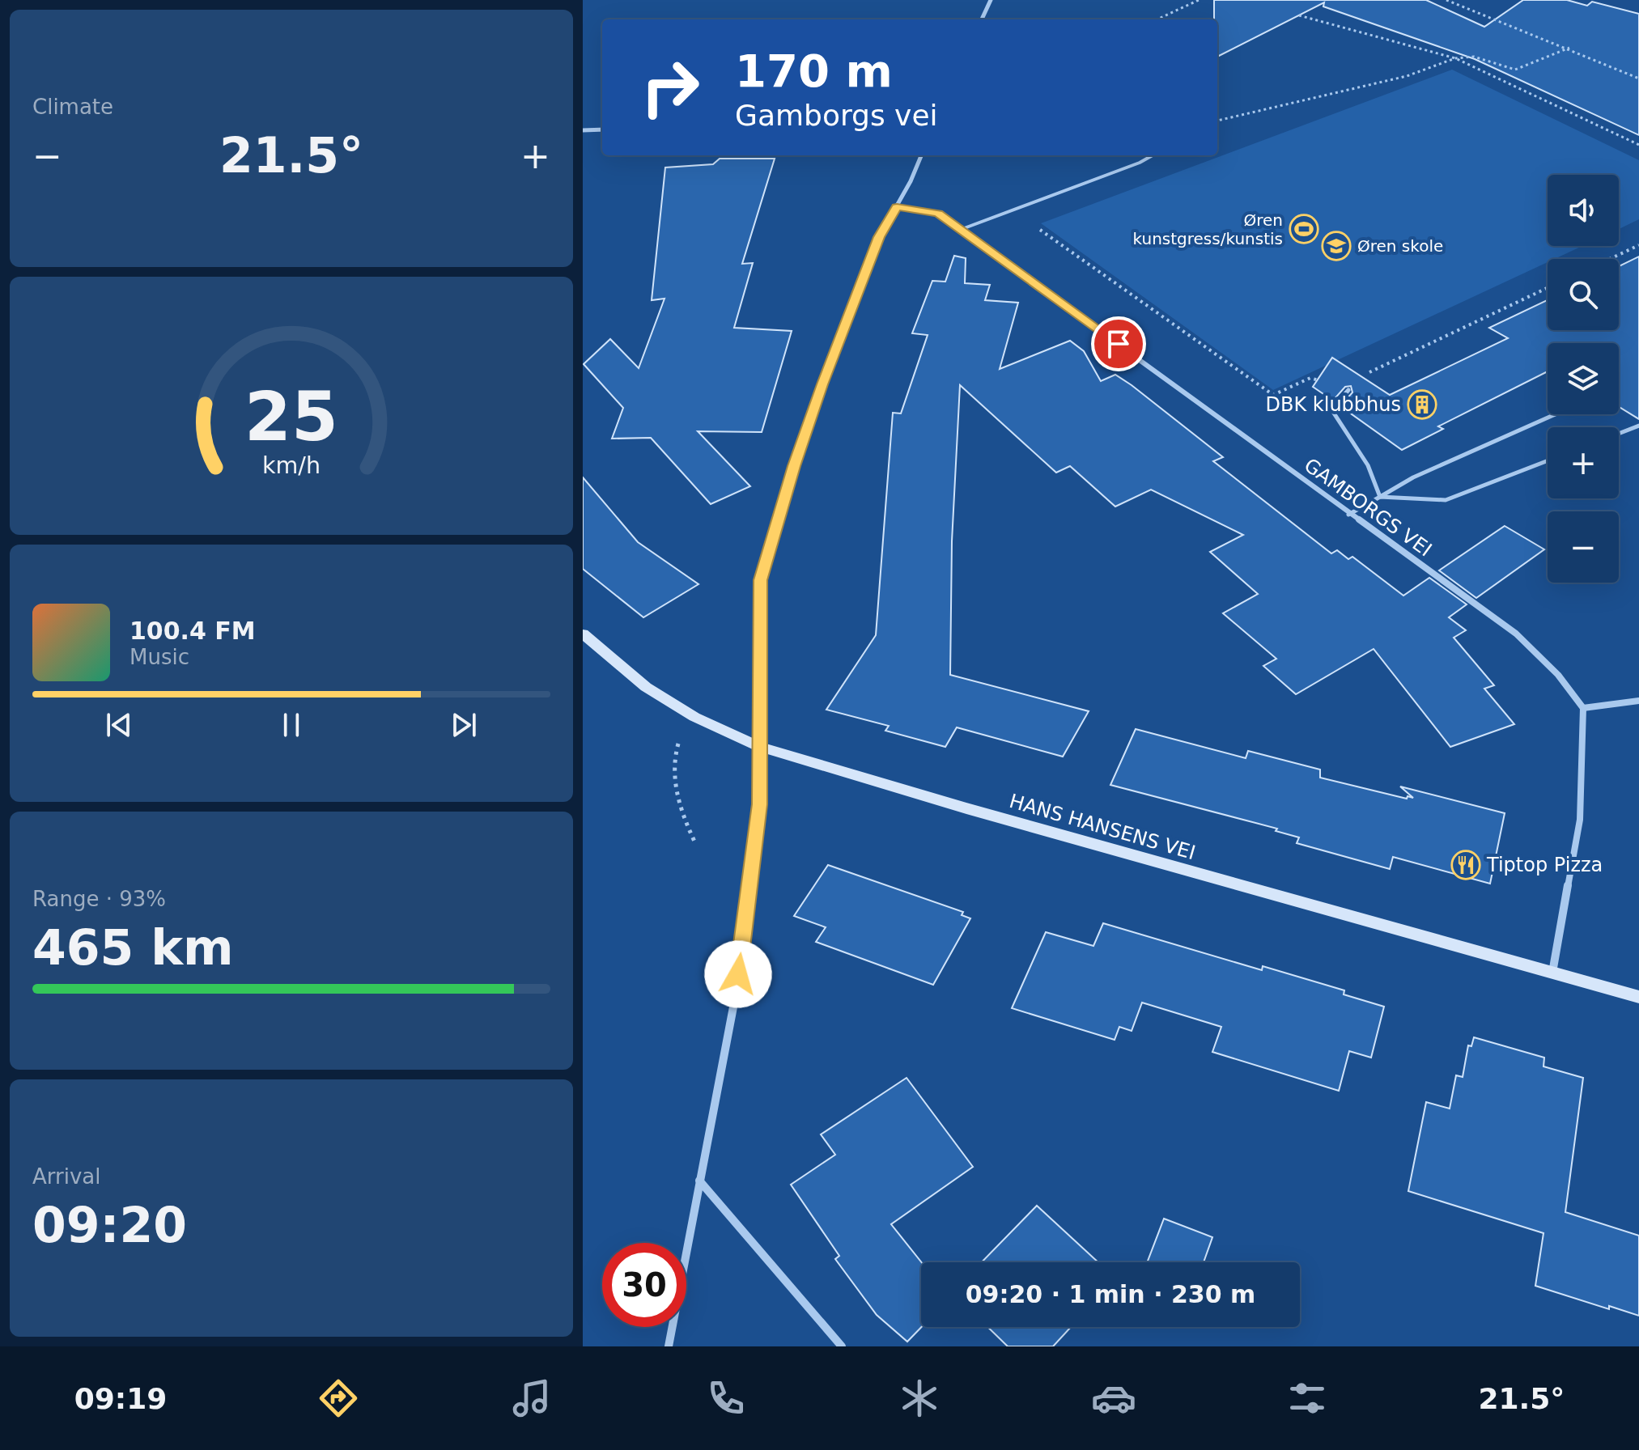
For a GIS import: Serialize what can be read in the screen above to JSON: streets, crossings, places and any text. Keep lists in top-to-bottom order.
{
  "streets": {
    "main road": ["HANS HANSENS VEI"],
    "street": ["GAMBORGS VEI"]
  },
  "places": {
    "sports": ["Øren kunstgress/kunstis"],
    "school or university": ["Øren skole"],
    "building": ["DBK klubbhus"],
    "restaurant": ["Tiptop Pizza"]
  },
  "page": {
    "tile": [
      "Climate",
      ["Range · 93%", "465 km"],
      ["Arrival", "09:20"]
    ],
    "turn": ["170 m", "Gamborgs vei"],
    "heat": ["−", "21.5°", "+"],
    "map_buttons": ["+", "−"],
    "song": ["100.4 FM", "Music"],
    "limit": "30",
    "trip": "09:20 · 1 min · 230 m",
    "tabs": ["09:19", "21.5°"],
    "gauge": ["25", "km/h"]
  }
}
